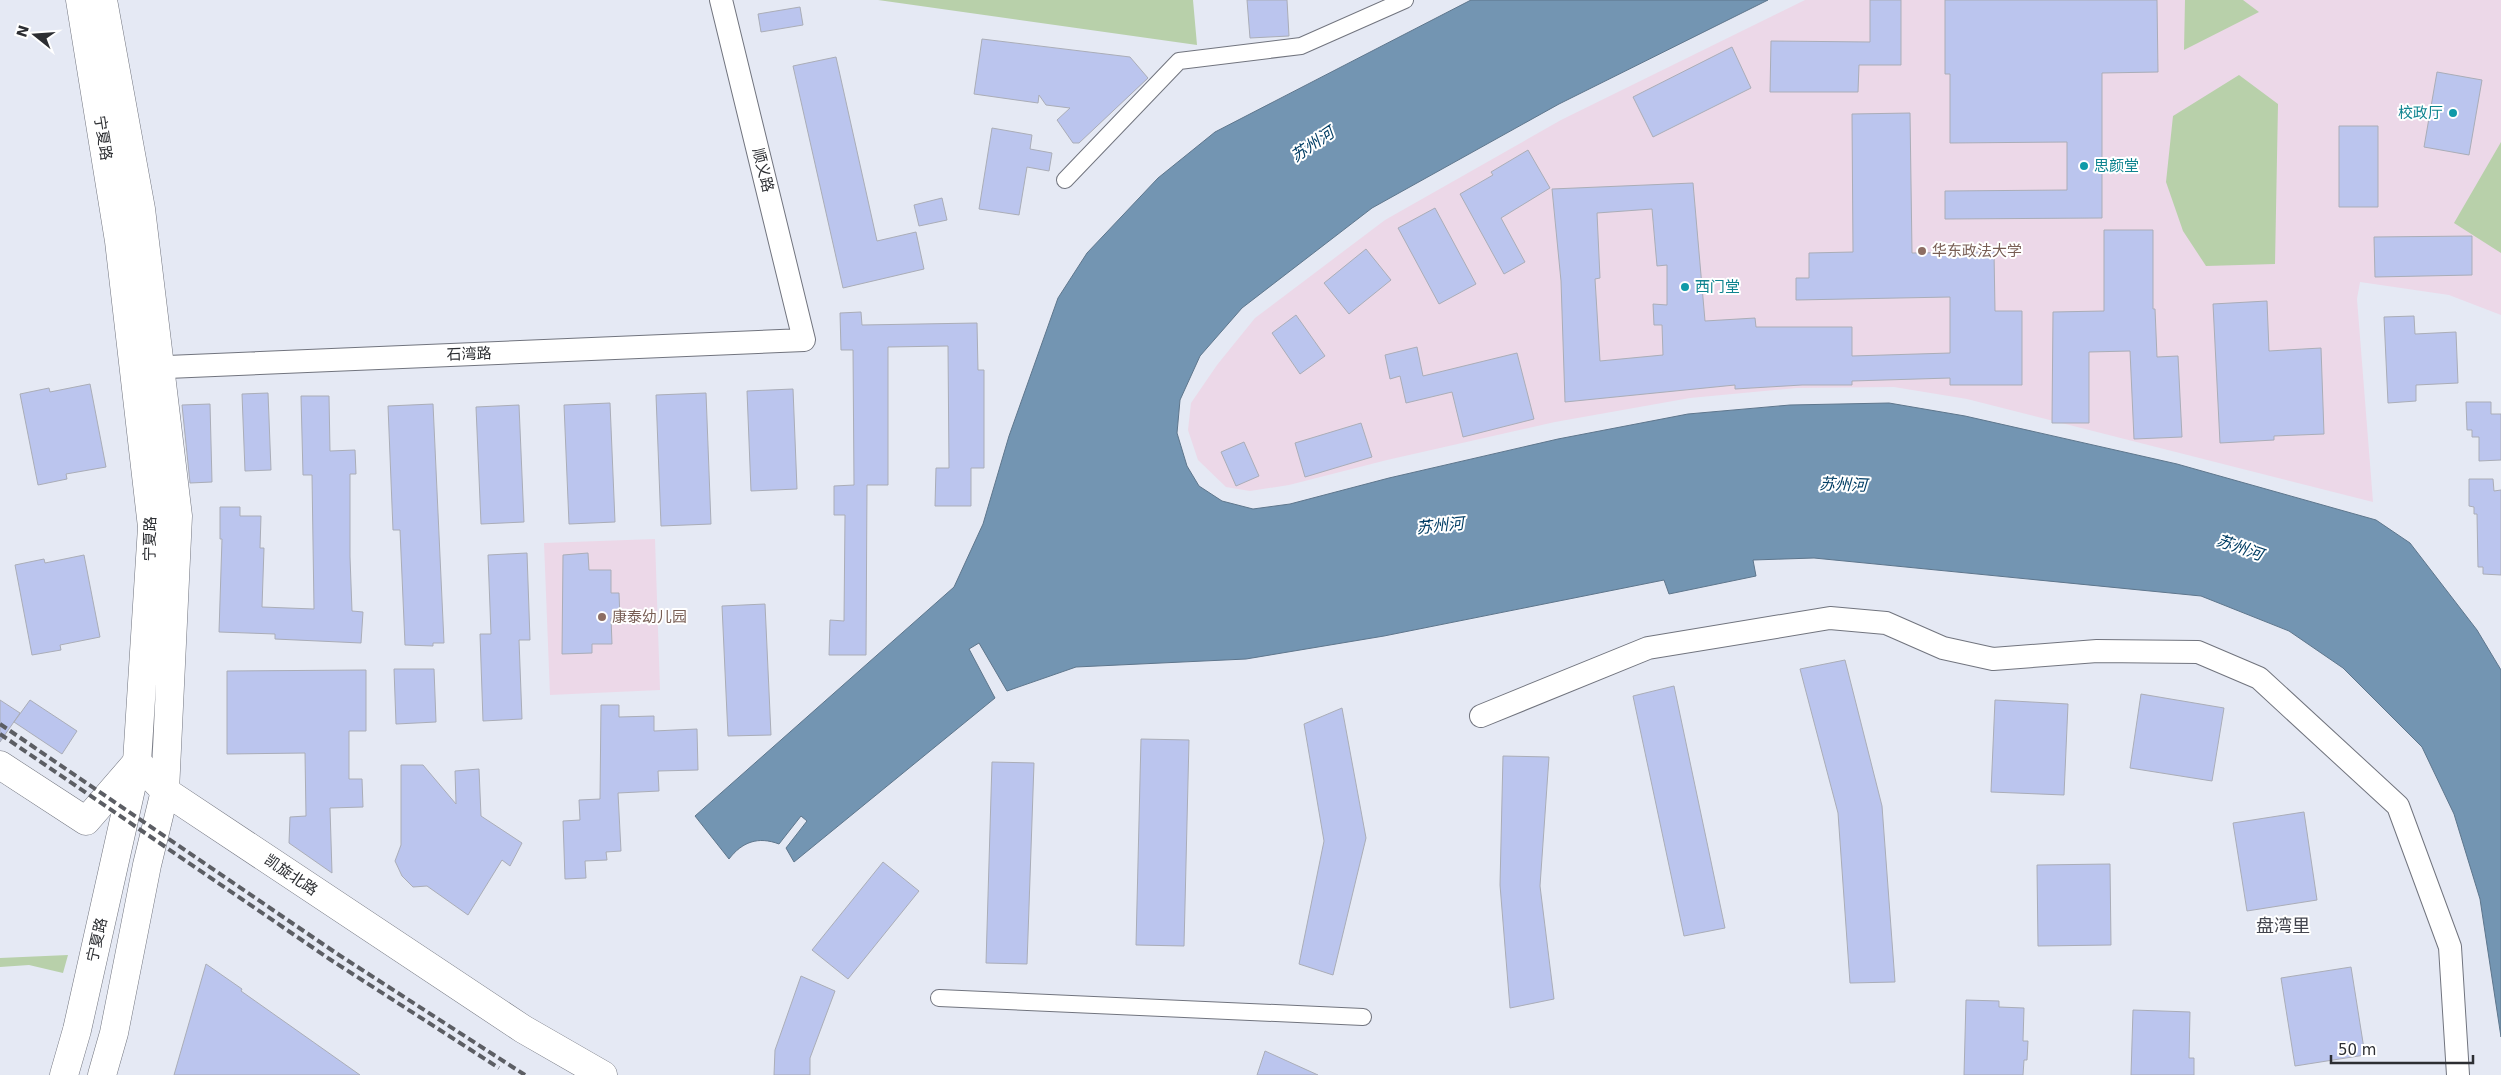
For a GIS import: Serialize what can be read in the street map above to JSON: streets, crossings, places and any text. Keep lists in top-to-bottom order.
{
  "streets": {
    "main road": ["宁夏路", "凯旋北路"],
    "street": ["顺义路", "石湾路"]
  },
  "crossings": [
    ["宁夏路", "石湾路"],
    ["宁夏路", "凯旋北路"],
    ["顺义路", "石湾路"]
  ],
  "districts": ["盘湾里"],
  "water": ["苏州河"],
  "places": [
    "校政厅",
    "思颜堂",
    "华东政法大学",
    "西门堂",
    "康泰幼儿园"
  ],
  "scale_bar": "50 m",
  "north": "left"
}
